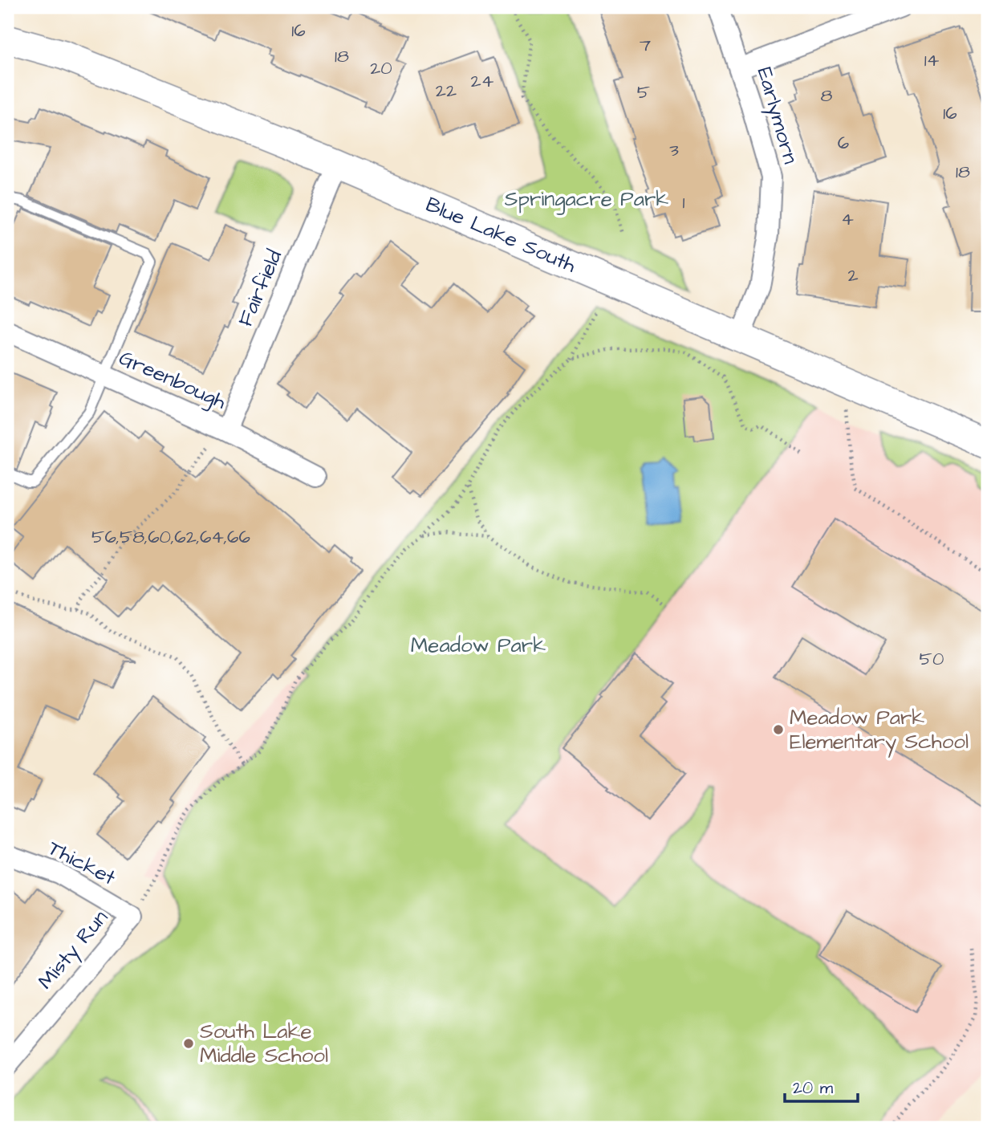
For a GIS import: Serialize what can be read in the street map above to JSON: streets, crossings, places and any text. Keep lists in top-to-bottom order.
{
  "streets": {
    "street": [
      "Earlymorn",
      "Blue Lake South",
      "Fairfield",
      "Greenbough",
      "Thicket",
      "Misty Run"
    ]
  },
  "crossings": [
    ["Earlymorn", "Blue Lake South"],
    ["Blue Lake South", "Fairfield"],
    ["Fairfield", "Greenbough"],
    ["Thicket", "Misty Run"]
  ],
  "parks": ["Springacre Park", "Meadow Park"],
  "places": ["Meadow Park Elementary School", "South Lake Middle School"],
  "house_numbers": [
    "16",
    "7",
    "18",
    "14",
    "20",
    "24",
    "22",
    "5",
    "8",
    "16",
    "6",
    "3",
    "18",
    "1",
    "4",
    "2",
    "56,58,60,62,64,66",
    "50"
  ],
  "scale_bar": "20 m"
}
